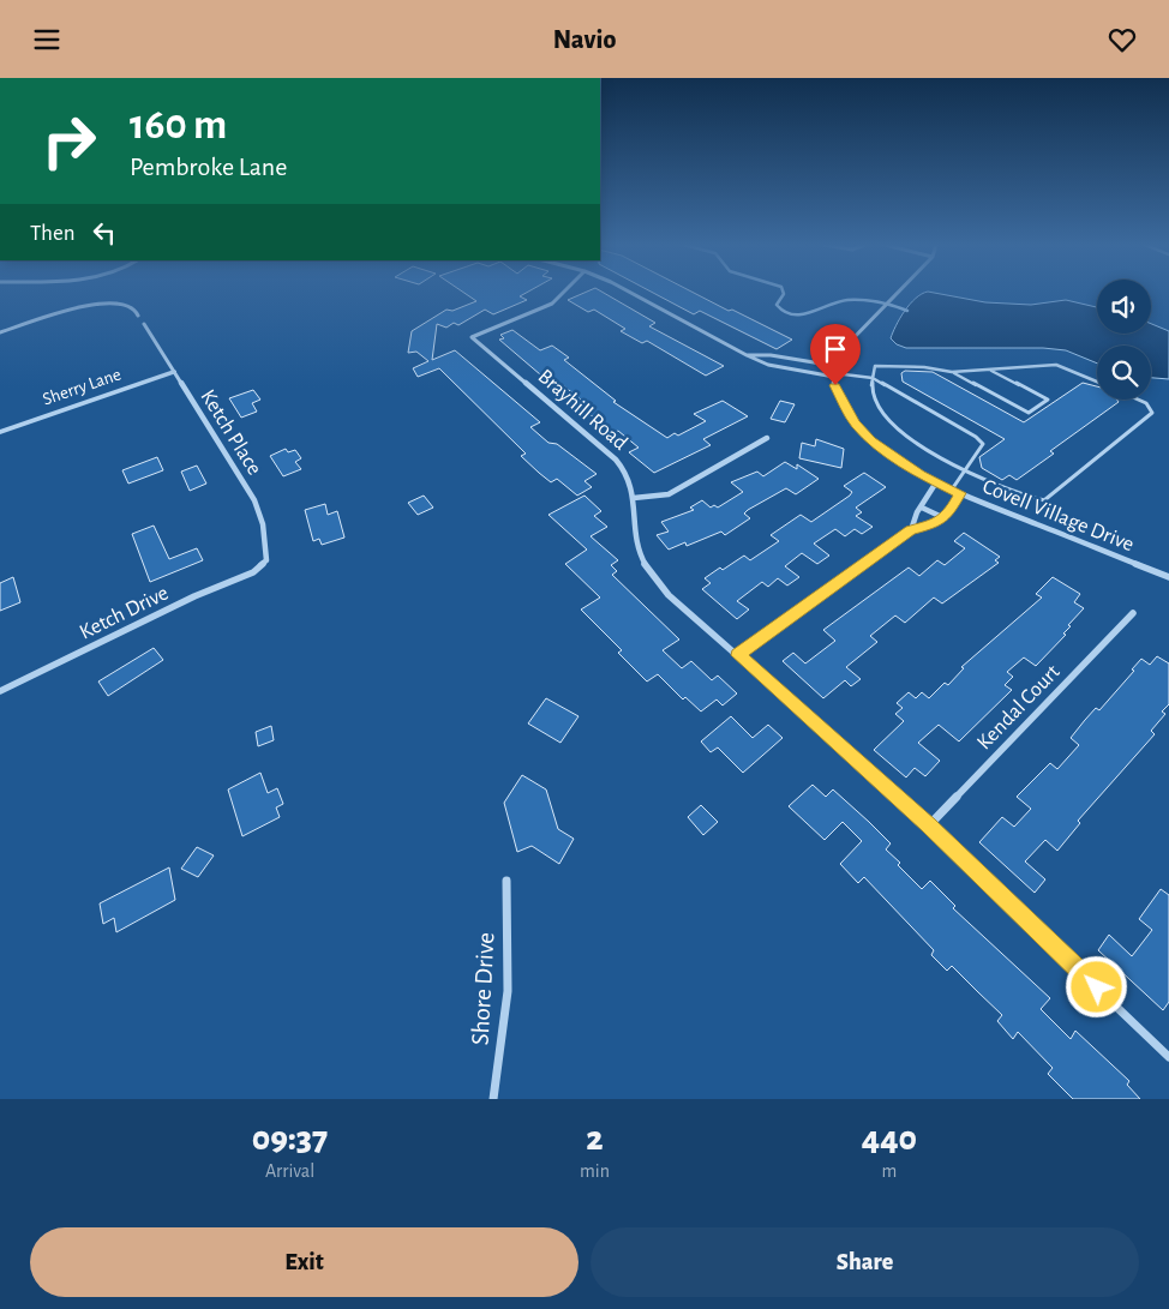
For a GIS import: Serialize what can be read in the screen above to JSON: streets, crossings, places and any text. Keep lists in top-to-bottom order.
{
  "streets": {
    "street": [
      "Sherry Lane",
      "Brayhill Road",
      "Ketch Place",
      "Covell Village Drive",
      "Ketch Drive",
      "Kendal Court",
      "Shore Drive"
    ]
  },
  "crossings": [
    ["Sherry Lane", "Ketch Place"],
    ["Brayhill Road", "Kendal Court"],
    ["Ketch Place", "Ketch Drive"]
  ],
  "page": {
    "header": "Navio",
    "turn": ["160 m", "Pembroke Lane"],
    "then": "Then",
    "eta": [
      "09:37",
      "Arrival",
      "2",
      "min",
      "440",
      "m"
    ],
    "buttons": ["Exit", "Share"]
  }
}
